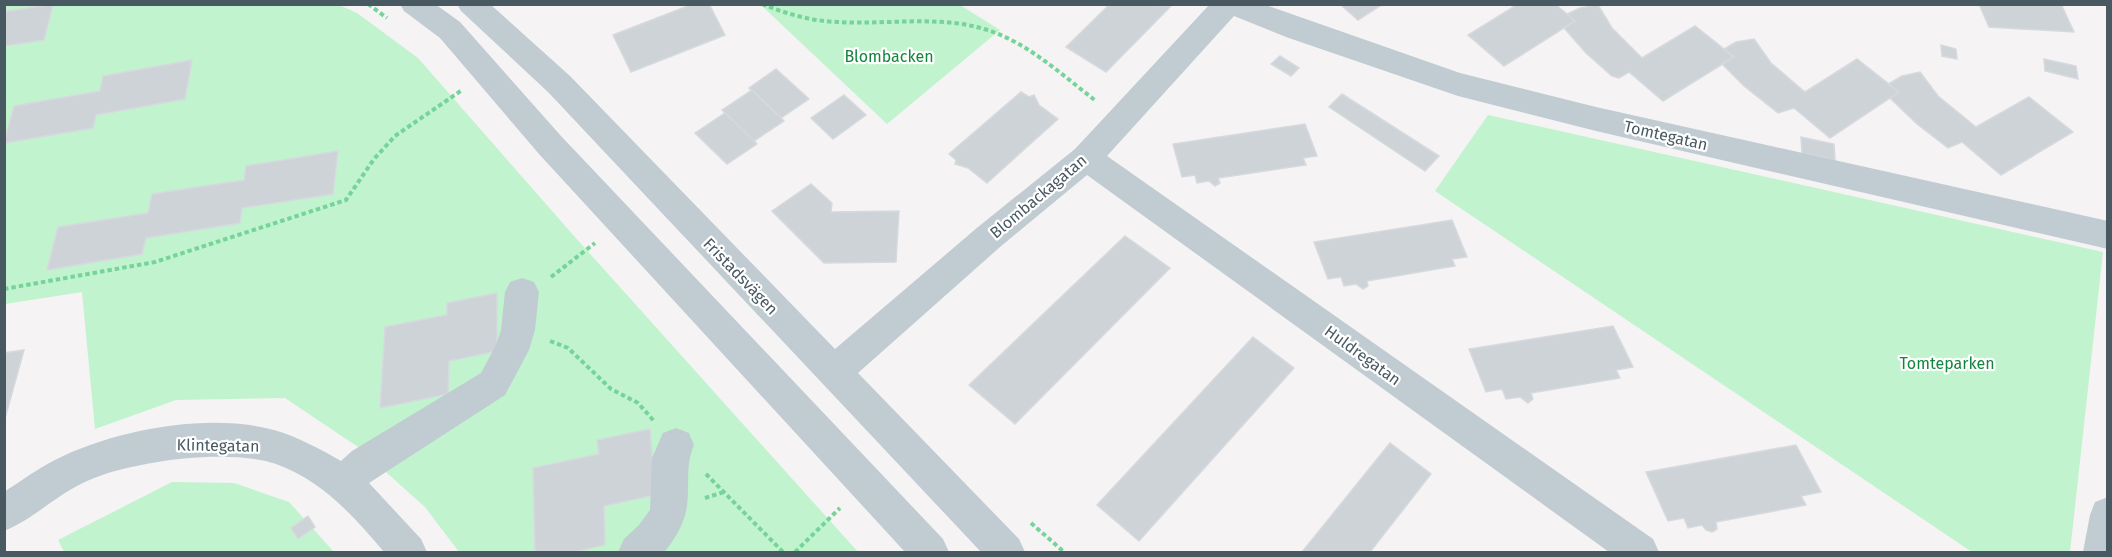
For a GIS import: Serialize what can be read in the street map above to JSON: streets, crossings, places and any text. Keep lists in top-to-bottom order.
{
  "streets": {
    "street": [
      "Tomtegatan",
      "Blombackagatan",
      "Fristadsvägen",
      "Huldregatan",
      "Klintegatan"
    ]
  },
  "crossings": [
    ["Blombackagatan", "Fristadsvägen"],
    ["Blombackagatan", "Huldregatan"]
  ],
  "parks": ["Blombacken", "Tomteparken"]
}
